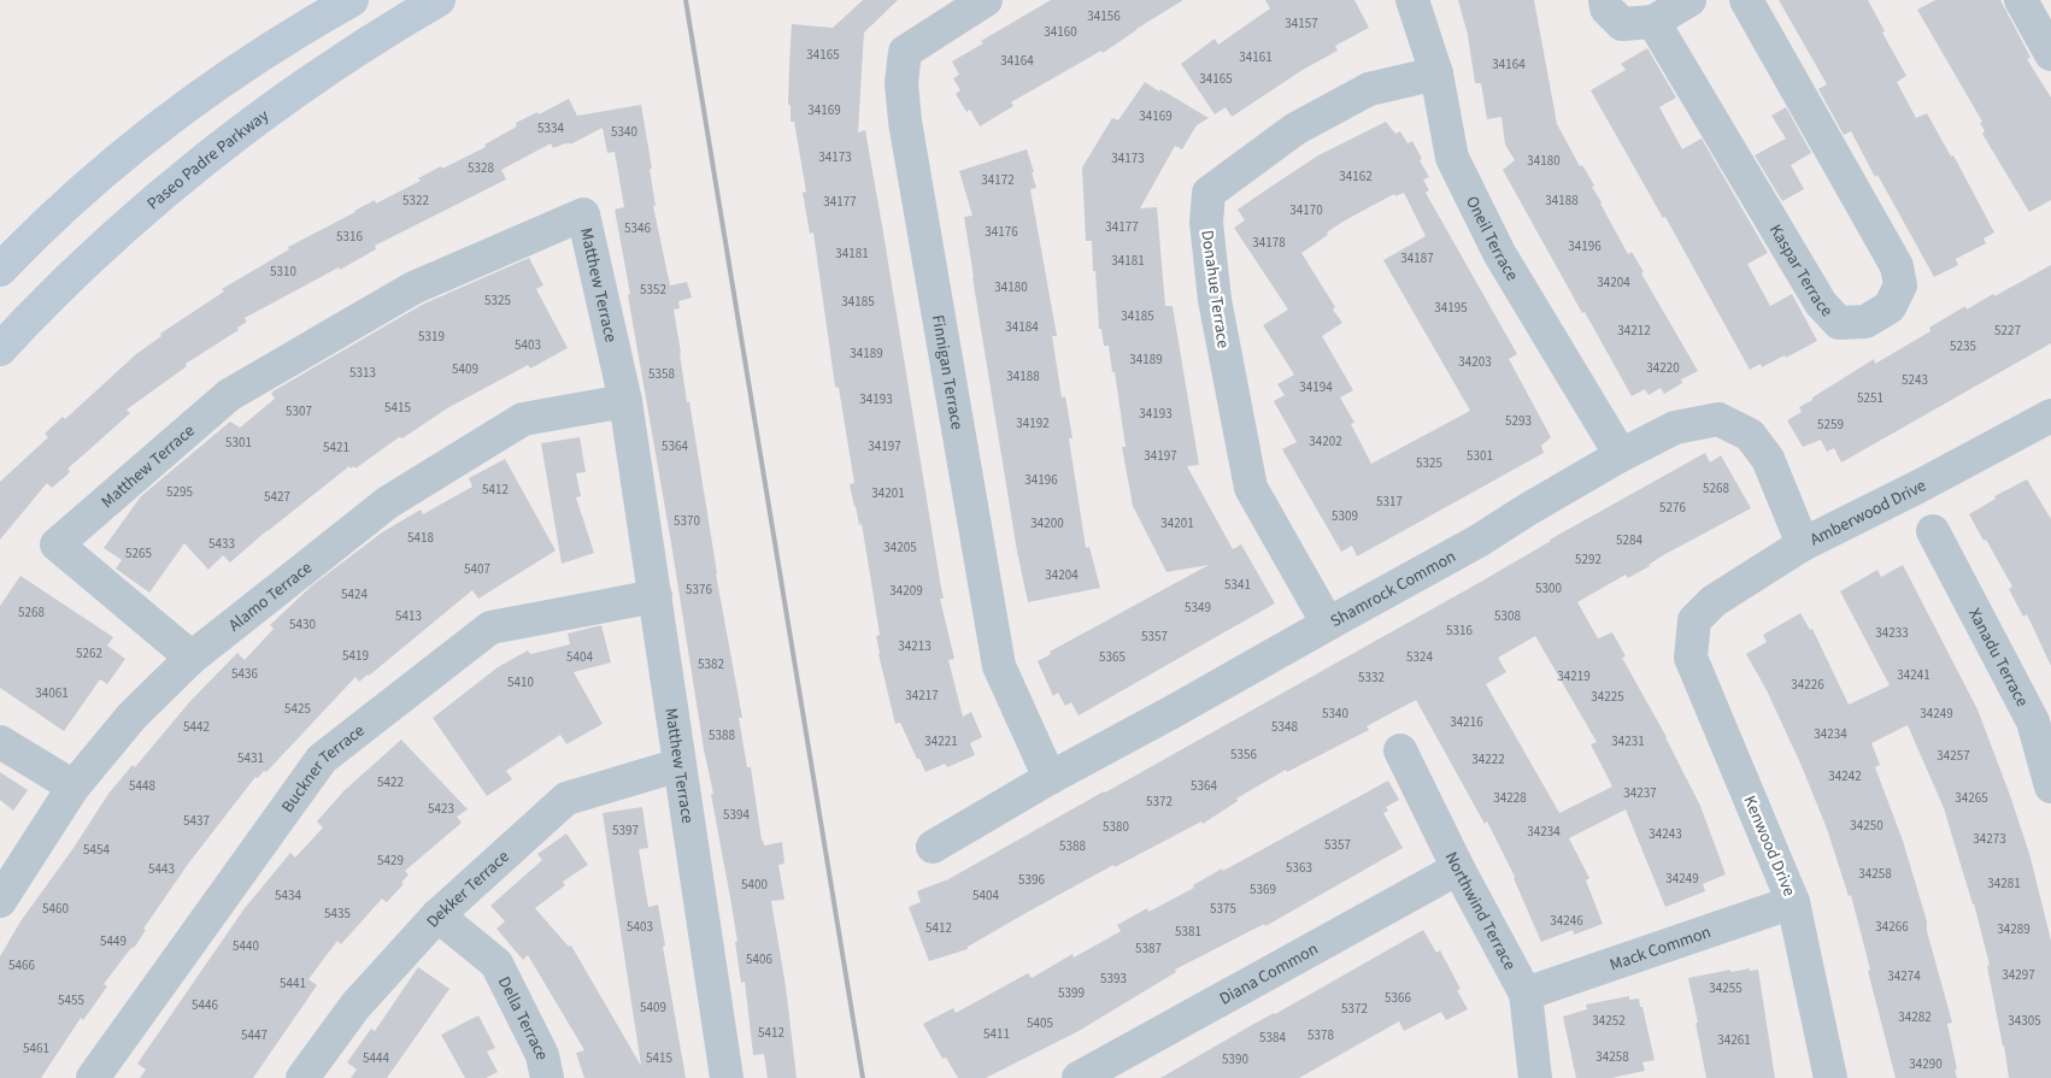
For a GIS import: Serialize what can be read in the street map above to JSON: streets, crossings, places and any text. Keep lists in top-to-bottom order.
{
  "streets": {
    "main road": ["Paseo Padre Parkway"],
    "street": [
      "Oneil Terrace",
      "Kaspar Terrace",
      "Matthew Terrace",
      "Donahue Terrace",
      "Finnigan Terrace",
      "Amberwood Drive",
      "Shamrock Common",
      "Alamo Terrace",
      "Xanadu Terrace",
      "Buckner Terrace",
      "Kenwood Drive",
      "Dekker Terrace",
      "Northwind Terrace",
      "Mack Common",
      "Diana Common",
      "Della Terrace"
    ]
  },
  "crossings": [
    ["Oneil Terrace", "Donahue Terrace"],
    ["Oneil Terrace", "Shamrock Common"],
    ["Matthew Terrace", "Alamo Terrace"],
    ["Matthew Terrace", "Buckner Terrace"],
    ["Matthew Terrace", "Dekker Terrace"],
    ["Donahue Terrace", "Shamrock Common"],
    ["Finnigan Terrace", "Shamrock Common"],
    ["Amberwood Drive", "Shamrock Common"],
    ["Amberwood Drive", "Kenwood Drive"],
    ["Kenwood Drive", "Mack Common"],
    ["Dekker Terrace", "Della Terrace"],
    ["Northwind Terrace", "Mack Common"],
    ["Northwind Terrace", "Diana Common"]
  ],
  "house_numbers": [
    "34156",
    "34157",
    "34160",
    "34165",
    "34161",
    "34164",
    "34164",
    "34165",
    "34169",
    "34169",
    "5334",
    "5340",
    "34173",
    "34173",
    "34180",
    "5328",
    "34162",
    "34172",
    "5322",
    "34188",
    "34177",
    "34170",
    "34177",
    "5346",
    "34176",
    "5316",
    "34178",
    "34196",
    "34181",
    "34187",
    "34181",
    "5310",
    "34204",
    "34180",
    "5352",
    "5325",
    "34185",
    "34195",
    "34185",
    "34184",
    "34212",
    "5227",
    "5319",
    "5403",
    "5235",
    "34189",
    "34189",
    "34203",
    "34220",
    "5409",
    "5313",
    "5358",
    "34188",
    "5243",
    "34194",
    "5251",
    "34193",
    "5415",
    "5307",
    "34193",
    "5293",
    "34192",
    "5259",
    "34202",
    "5301",
    "5364",
    "34197",
    "5421",
    "34197",
    "5301",
    "5325",
    "34196",
    "5268",
    "5412",
    "5295",
    "34201",
    "5427",
    "5317",
    "5276",
    "5309",
    "5370",
    "34200",
    "34201",
    "5418",
    "5284",
    "5433",
    "34205",
    "5265",
    "5292",
    "5407",
    "34204",
    "5341",
    "5300",
    "5376",
    "34209",
    "5424",
    "5349",
    "5268",
    "5413",
    "5308",
    "5430",
    "5316",
    "34233",
    "5357",
    "34213",
    "5262",
    "5419",
    "5404",
    "5365",
    "5324",
    "5382",
    "5436",
    "34241",
    "34219",
    "5332",
    "5410",
    "34226",
    "34061",
    "34217",
    "34225",
    "5425",
    "5340",
    "34249",
    "34216",
    "5442",
    "5348",
    "34234",
    "5388",
    "34221",
    "34231",
    "5356",
    "34257",
    "5431",
    "34222",
    "34242",
    "5422",
    "5448",
    "5364",
    "34237",
    "34228",
    "34265",
    "5372",
    "5423",
    "5394",
    "5437",
    "34250",
    "5380",
    "5397",
    "34234",
    "34243",
    "34273",
    "5357",
    "5388",
    "5454",
    "5429",
    "5363",
    "5443",
    "34258",
    "34249",
    "5396",
    "34281",
    "5400",
    "5369",
    "5434",
    "5404",
    "5460",
    "5375",
    "5435",
    "34246",
    "5403",
    "34266",
    "5412",
    "34289",
    "5381",
    "5449",
    "5440",
    "5387",
    "5406",
    "5466",
    "34297",
    "34274",
    "5393",
    "5441",
    "34255",
    "5399",
    "5366",
    "5455",
    "5446",
    "5409",
    "5372",
    "34282",
    "34252",
    "34305",
    "5405",
    "5412",
    "5411",
    "5447",
    "5378",
    "5384",
    "34261",
    "5461",
    "34258",
    "5444",
    "5415",
    "5390",
    "34290"
  ]
}
